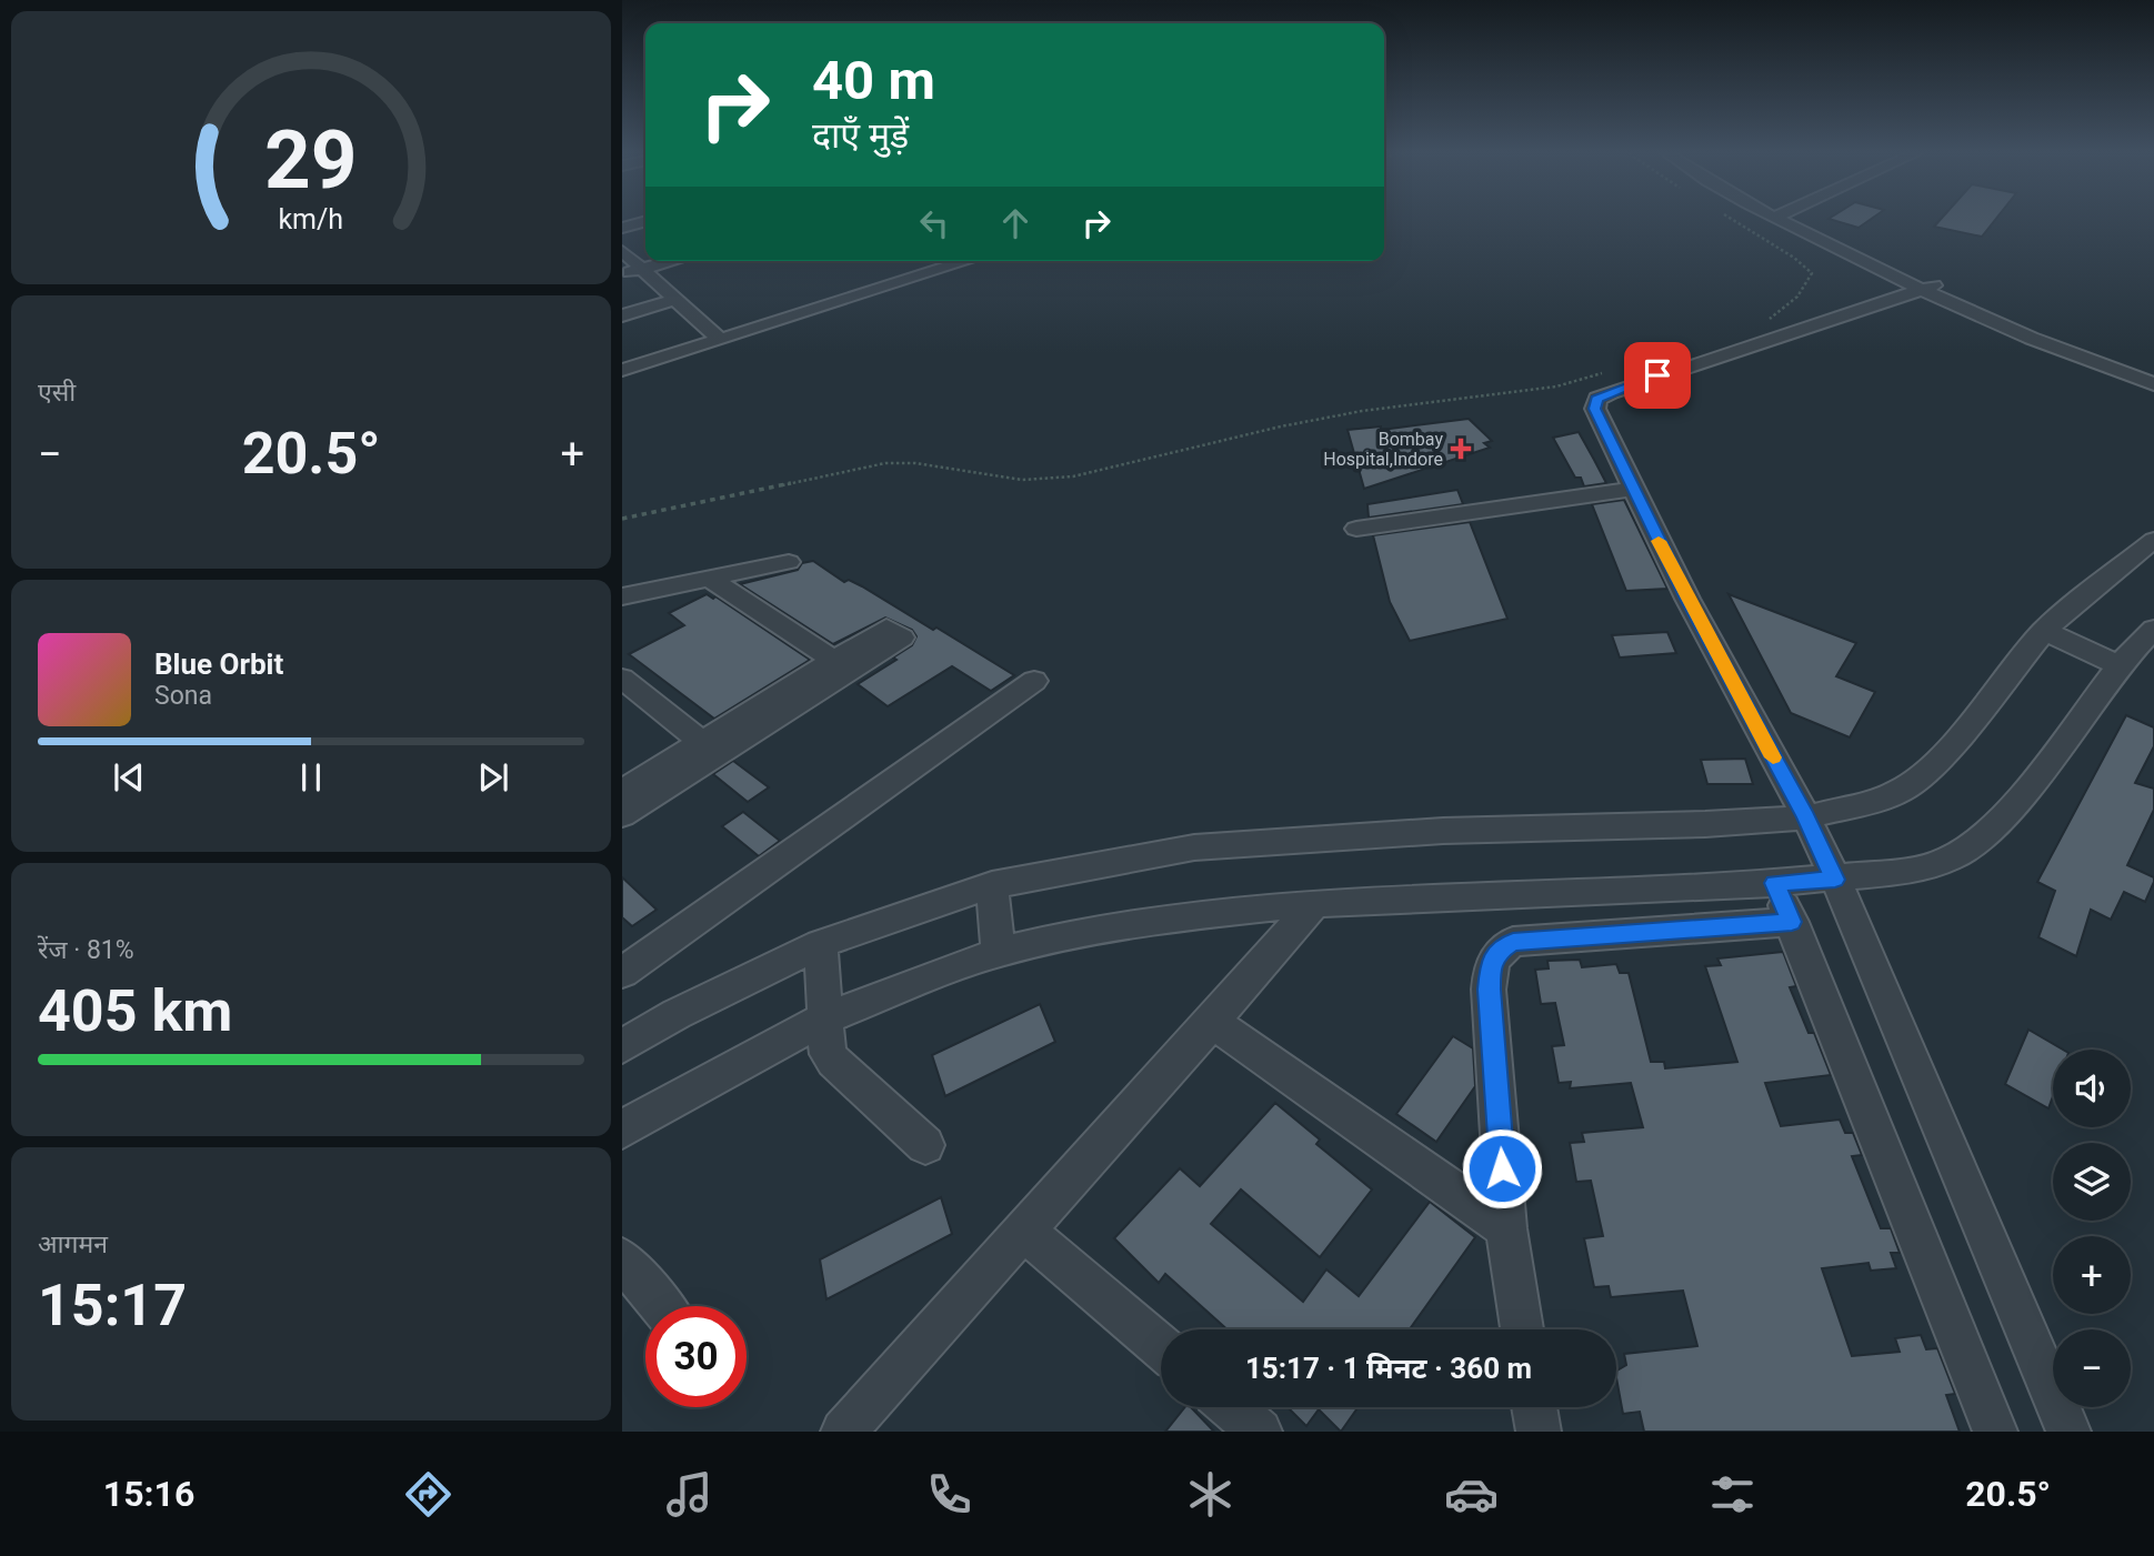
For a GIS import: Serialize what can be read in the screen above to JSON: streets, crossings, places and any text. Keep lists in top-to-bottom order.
{
  "places": {
    "health": ["Bombay Hospital,Indore"]
  },
  "page": {
    "turn": ["40 m", "दाएँ मुड़ें"],
    "tile": [
      "एसी",
      ["रेंज · 81%", "405 km"],
      ["आगमन", "15:17"]
    ],
    "heat": ["−", "20.5°", "+"],
    "song": ["Blue Orbit", "Sona"],
    "map_buttons": ["+", "−"],
    "limit": "30",
    "trip": "15:17 · 1 मिनट · 360 m",
    "tabs": ["15:16", "20.5°"],
    "gauge": ["29", "km/h"]
  }
}
